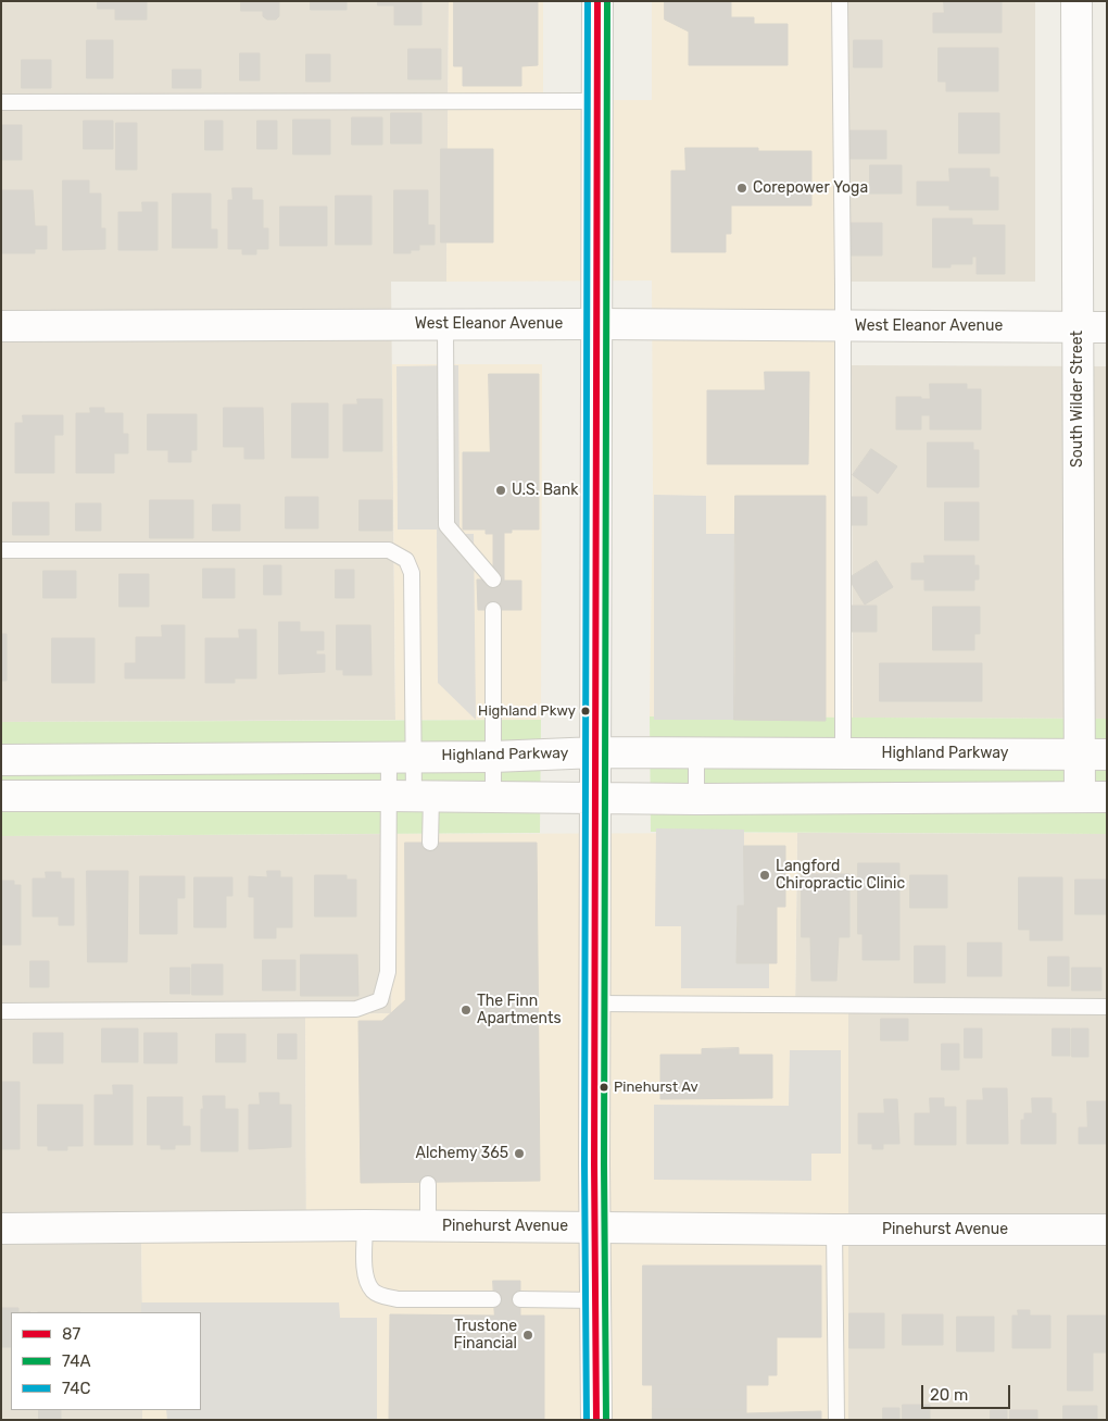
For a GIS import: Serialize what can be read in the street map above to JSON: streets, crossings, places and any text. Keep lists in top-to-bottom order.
{
  "streets": {
    "street": [
      "West Eleanor Avenue",
      "South Wilder Street",
      "Highland Parkway",
      "Pinehurst Avenue"
    ]
  },
  "crossings": [
    ["West Eleanor Avenue", "South Wilder Street"],
    ["South Wilder Street", "Highland Parkway"]
  ],
  "places": [
    "Corepower Yoga",
    "U.S. Bank",
    "Highland Pkwy",
    "Langford Chiropractic Clinic",
    "The Finn Apartments",
    "Pinehurst Av",
    "Alchemy 365",
    "Trustone Financial"
  ],
  "lines": ["transit line 87", "transit line 74A", "transit line 74C"],
  "legend": ["87", "74A", "74C"],
  "scale_bar": "20 m"
}
